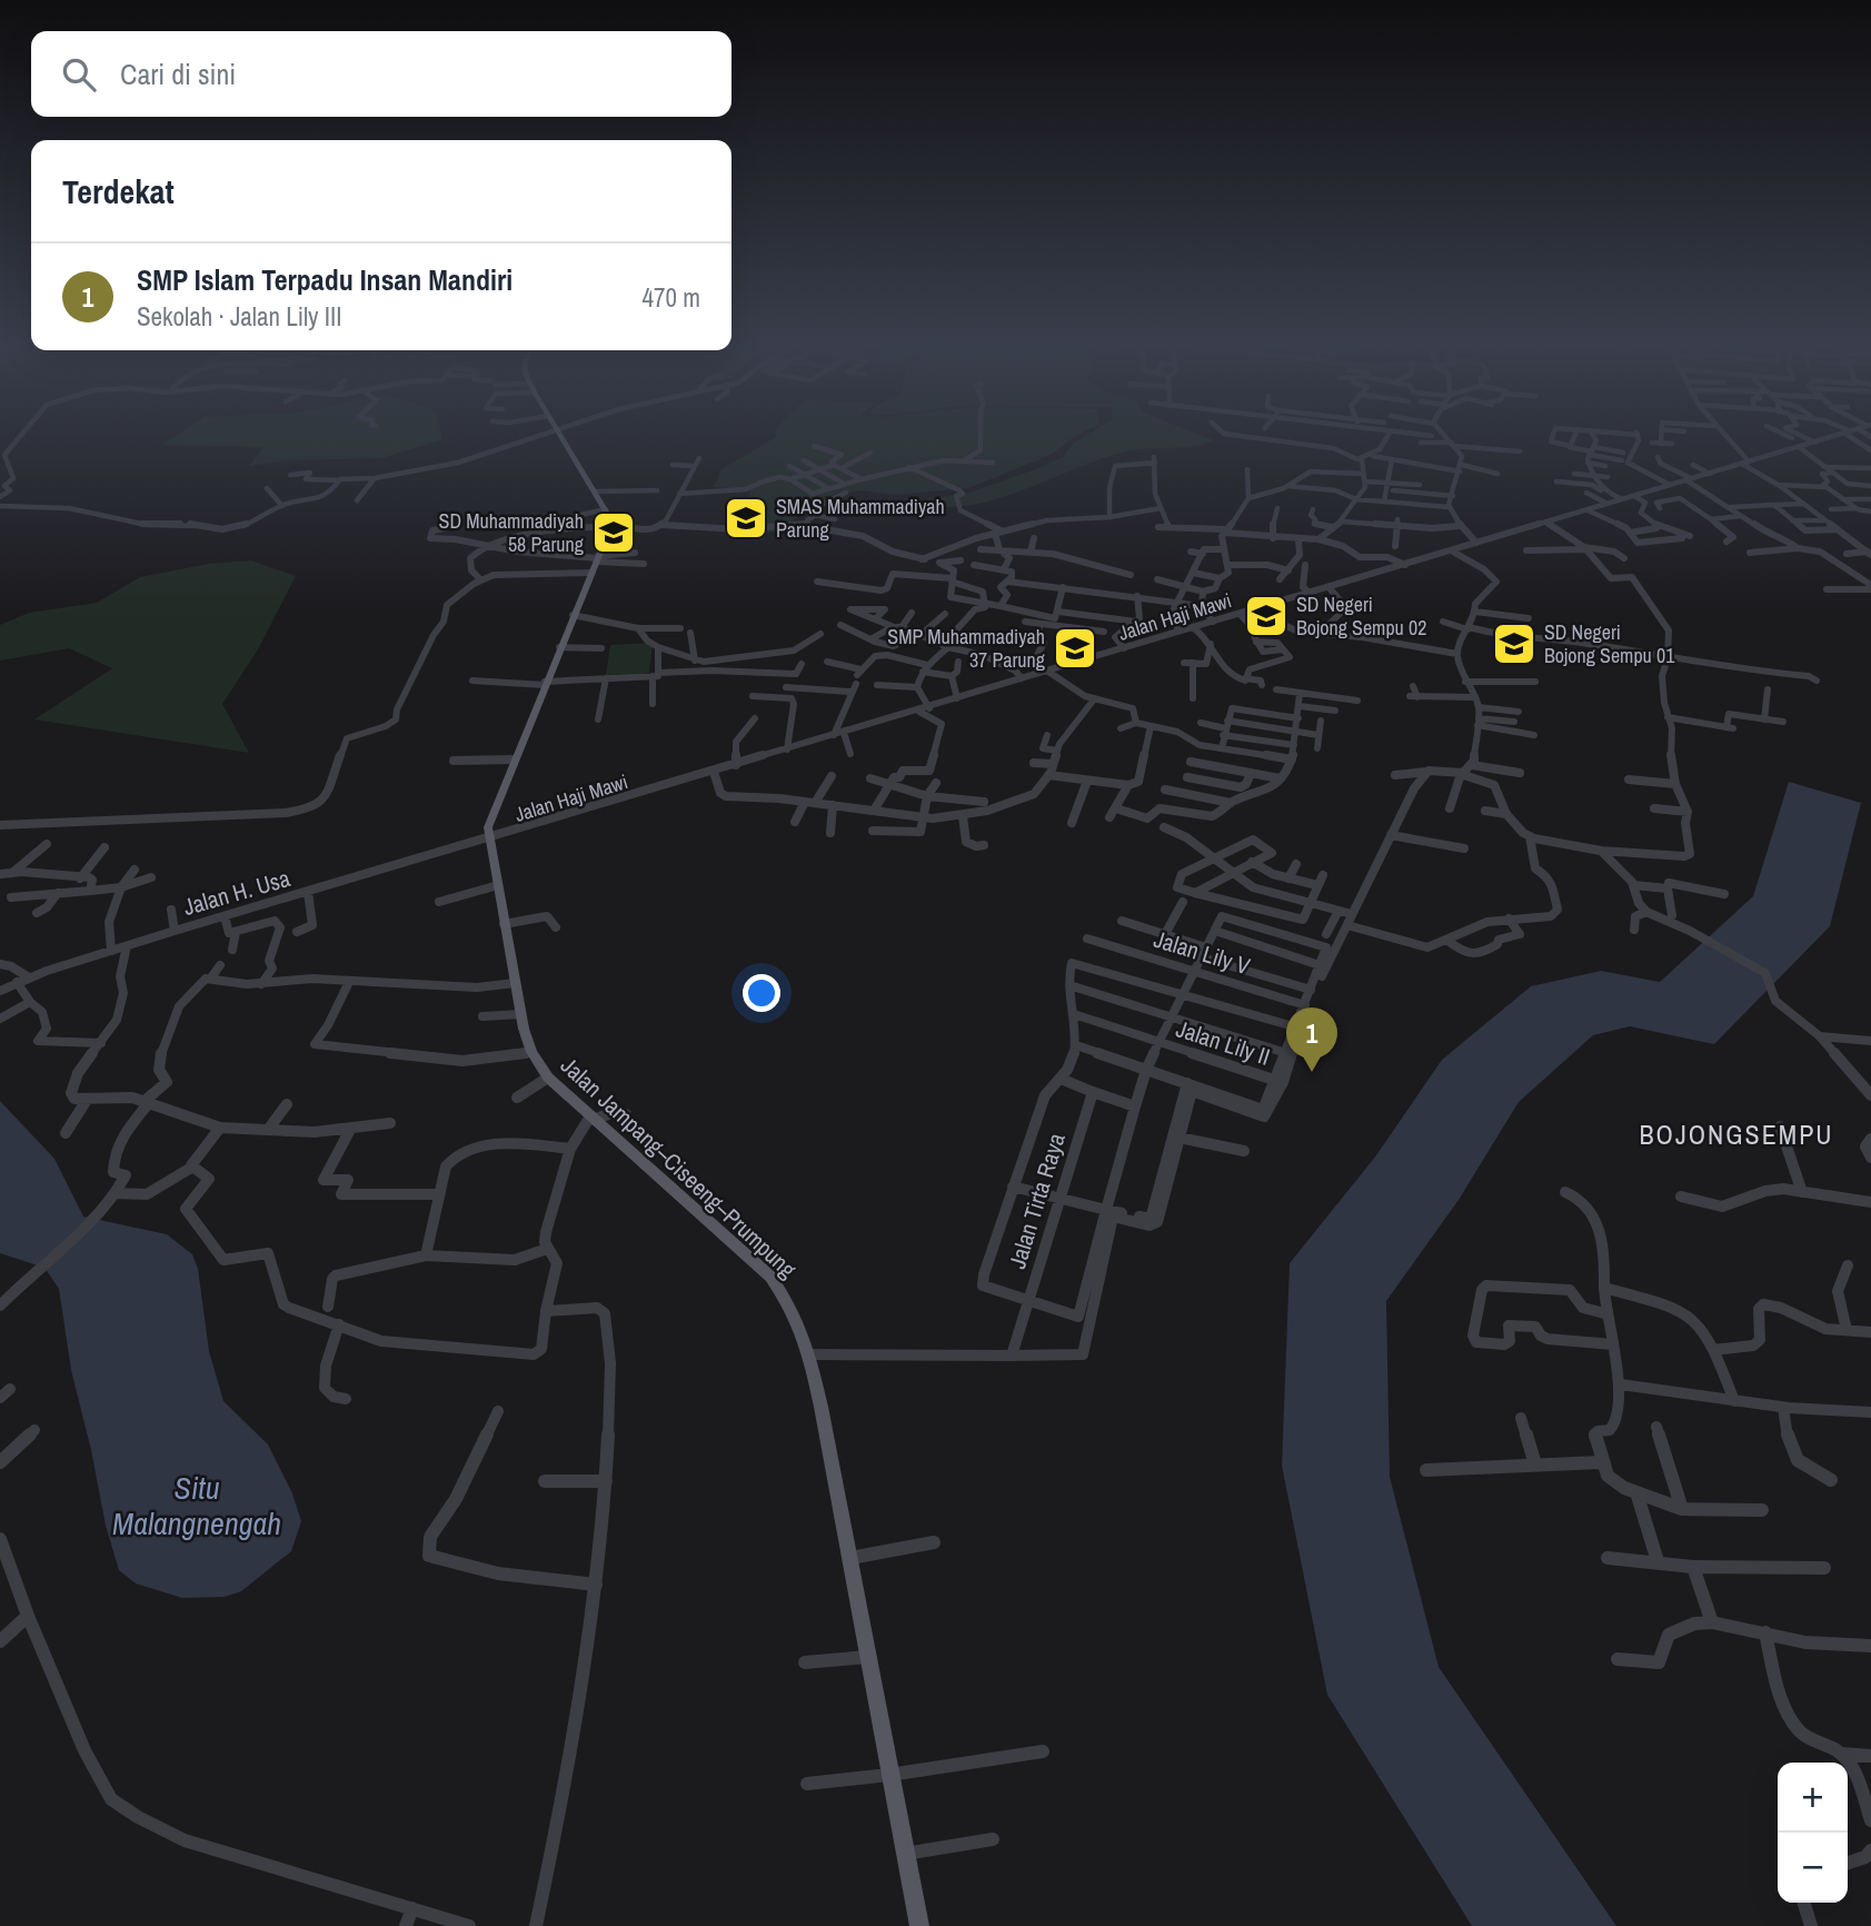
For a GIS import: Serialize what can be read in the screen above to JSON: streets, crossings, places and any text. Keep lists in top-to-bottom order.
{
  "streets": {
    "main road": ["Jalan Jampang–Ciseeng–Prumpung"],
    "street": [
      "Jalan Haji Mawi",
      "Jalan H. Usa",
      "Jalan Lily V",
      "Jalan Lily II",
      "Jalan Tirta Raya"
    ]
  },
  "crossings": [
    ["Jalan Haji Mawi", "Jalan H. Usa"],
    ["Jalan Haji Mawi", "Jalan Jampang–Ciseeng–Prumpung"],
    ["Jalan H. Usa", "Jalan Jampang–Ciseeng–Prumpung"]
  ],
  "districts": ["BOJONGSEMPU"],
  "water": ["Situ Malangnengah"],
  "places": {
    "school or university": [
      "SMAS Muhammadiyah Parung",
      "SD Muhammadiyah 58 Parung",
      "SD Negeri Bojong Sempu 02",
      "SD Negeri Bojong Sempu 01",
      "SMP Muhammadiyah 37 Parung"
    ]
  },
  "page": {
    "search": "Cari di sini",
    "heading": "Terdekat",
    "list": [
      {
        "mark": "1",
        "name": "SMP Islam Terpadu Insan Mandiri",
        "note": "Sekolah · Jalan Lily III",
        "value": "470 m"
      }
    ],
    "pins": "1",
    "map_buttons": ["+", "−"]
  }
}
